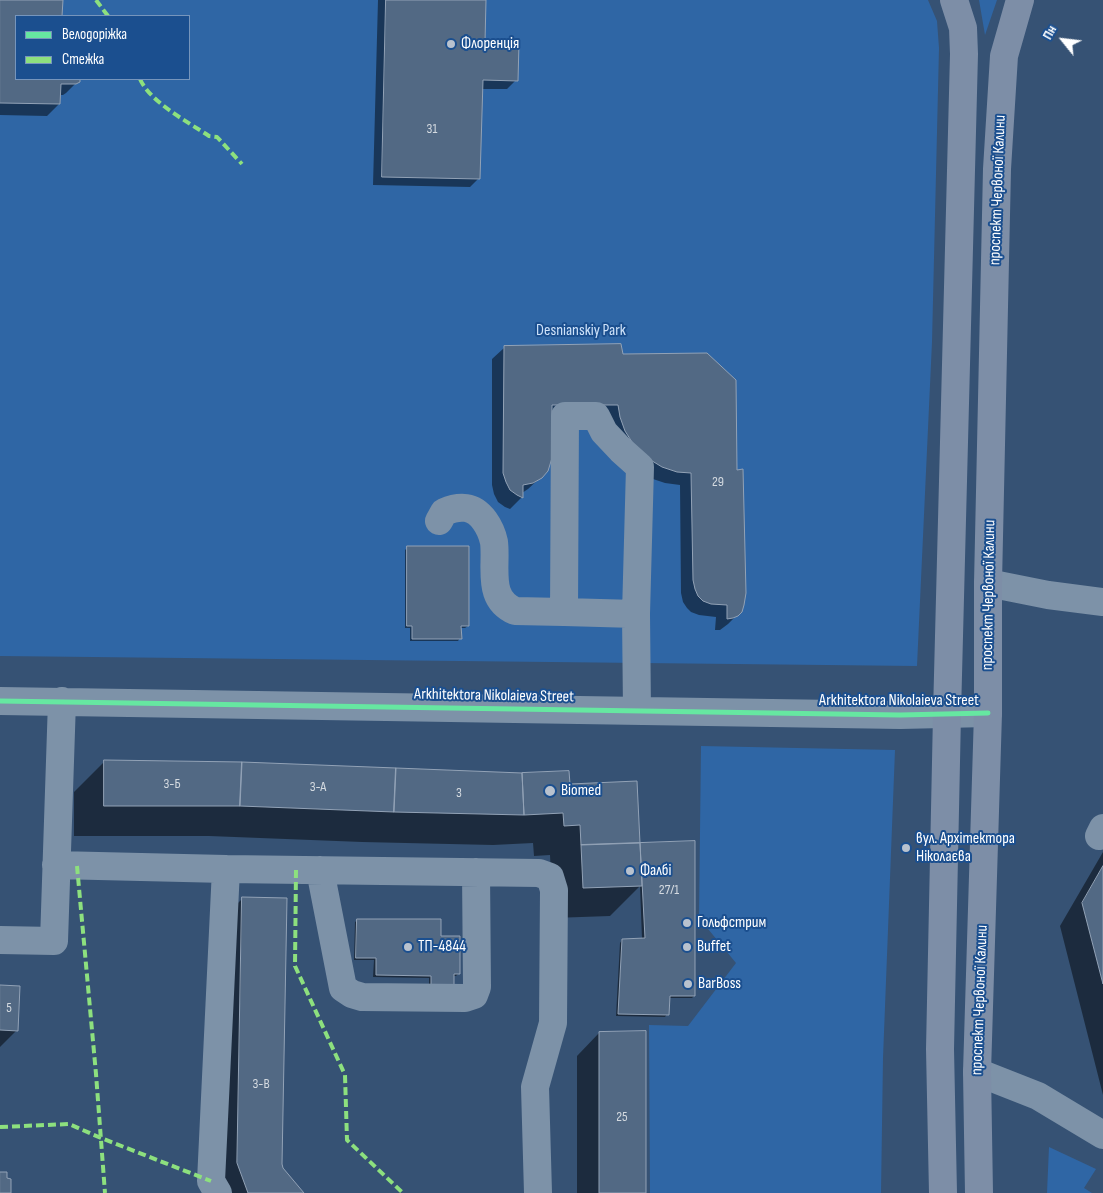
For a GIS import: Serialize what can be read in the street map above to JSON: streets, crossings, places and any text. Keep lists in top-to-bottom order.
{
  "streets": {
    "main road": ["проспект Червоної Калини"],
    "street": ["Arkhitektora Nikolaieva Street"]
  },
  "crossings": [
    ["проспект Червоної Калини", "Arkhitektora Nikolaieva Street"]
  ],
  "parks": ["Desnianskiy Park"],
  "places": [
    "Флоренція",
    "Biomed",
    "вул. Архітектора Ніколаєва",
    "Фалбі",
    "Гольфстрим",
    "ТП-4844",
    "Buffet",
    "BarBoss"
  ],
  "house_numbers": [
    "31",
    "29",
    "3-Б",
    "3-А",
    "3",
    "27/1",
    "5",
    "3-В",
    "25"
  ],
  "legend": ["Велодоріжка", "Стежка"],
  "north": "top left"
}
